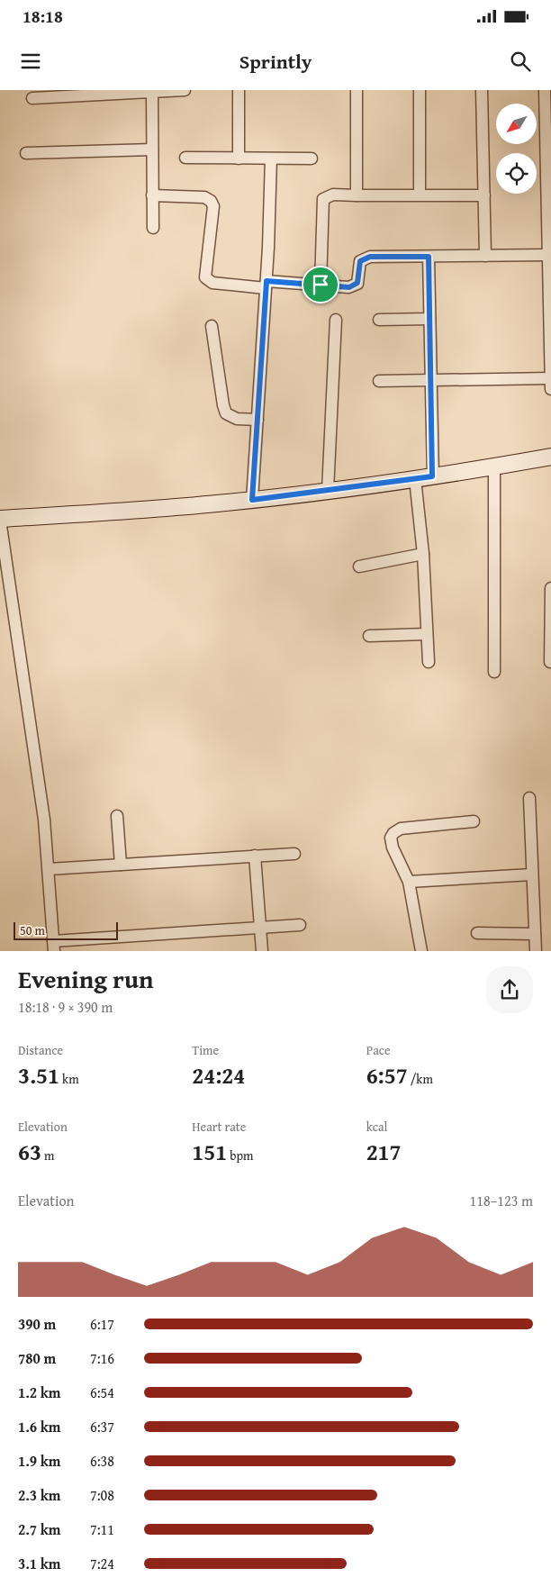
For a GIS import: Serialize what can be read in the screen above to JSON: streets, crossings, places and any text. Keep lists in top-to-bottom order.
{
  "scale_bar": "50 m",
  "north": "bottom left",
  "page": {
    "status": "18:18",
    "header": "Sprintly",
    "scale": "50 m",
    "heading": ["Evening run", "18:18 · 9 × 390 m"],
    "stats": [
      ["Distance", "3.51 km"],
      ["Time", "24:24"],
      ["Pace", "6:57 /km"],
      ["Elevation", "63 m"],
      ["Heart rate", "151 bpm"],
      ["kcal", "217"]
    ],
    "chart": ["Elevation", "118–123 m"],
    "list": [
      {
        "name": "390 m",
        "note": "6:17"
      },
      {
        "name": "780 m",
        "note": "7:16"
      },
      {
        "name": "1.2 km",
        "note": "6:54"
      },
      {
        "name": "1.6 km",
        "note": "6:37"
      },
      {
        "name": "1.9 km",
        "note": "6:38"
      },
      {
        "name": "2.3 km",
        "note": "7:08"
      },
      {
        "name": "2.7 km",
        "note": "7:11"
      },
      {
        "name": "3.1 km",
        "note": "7:24"
      }
    ]
  }
}
